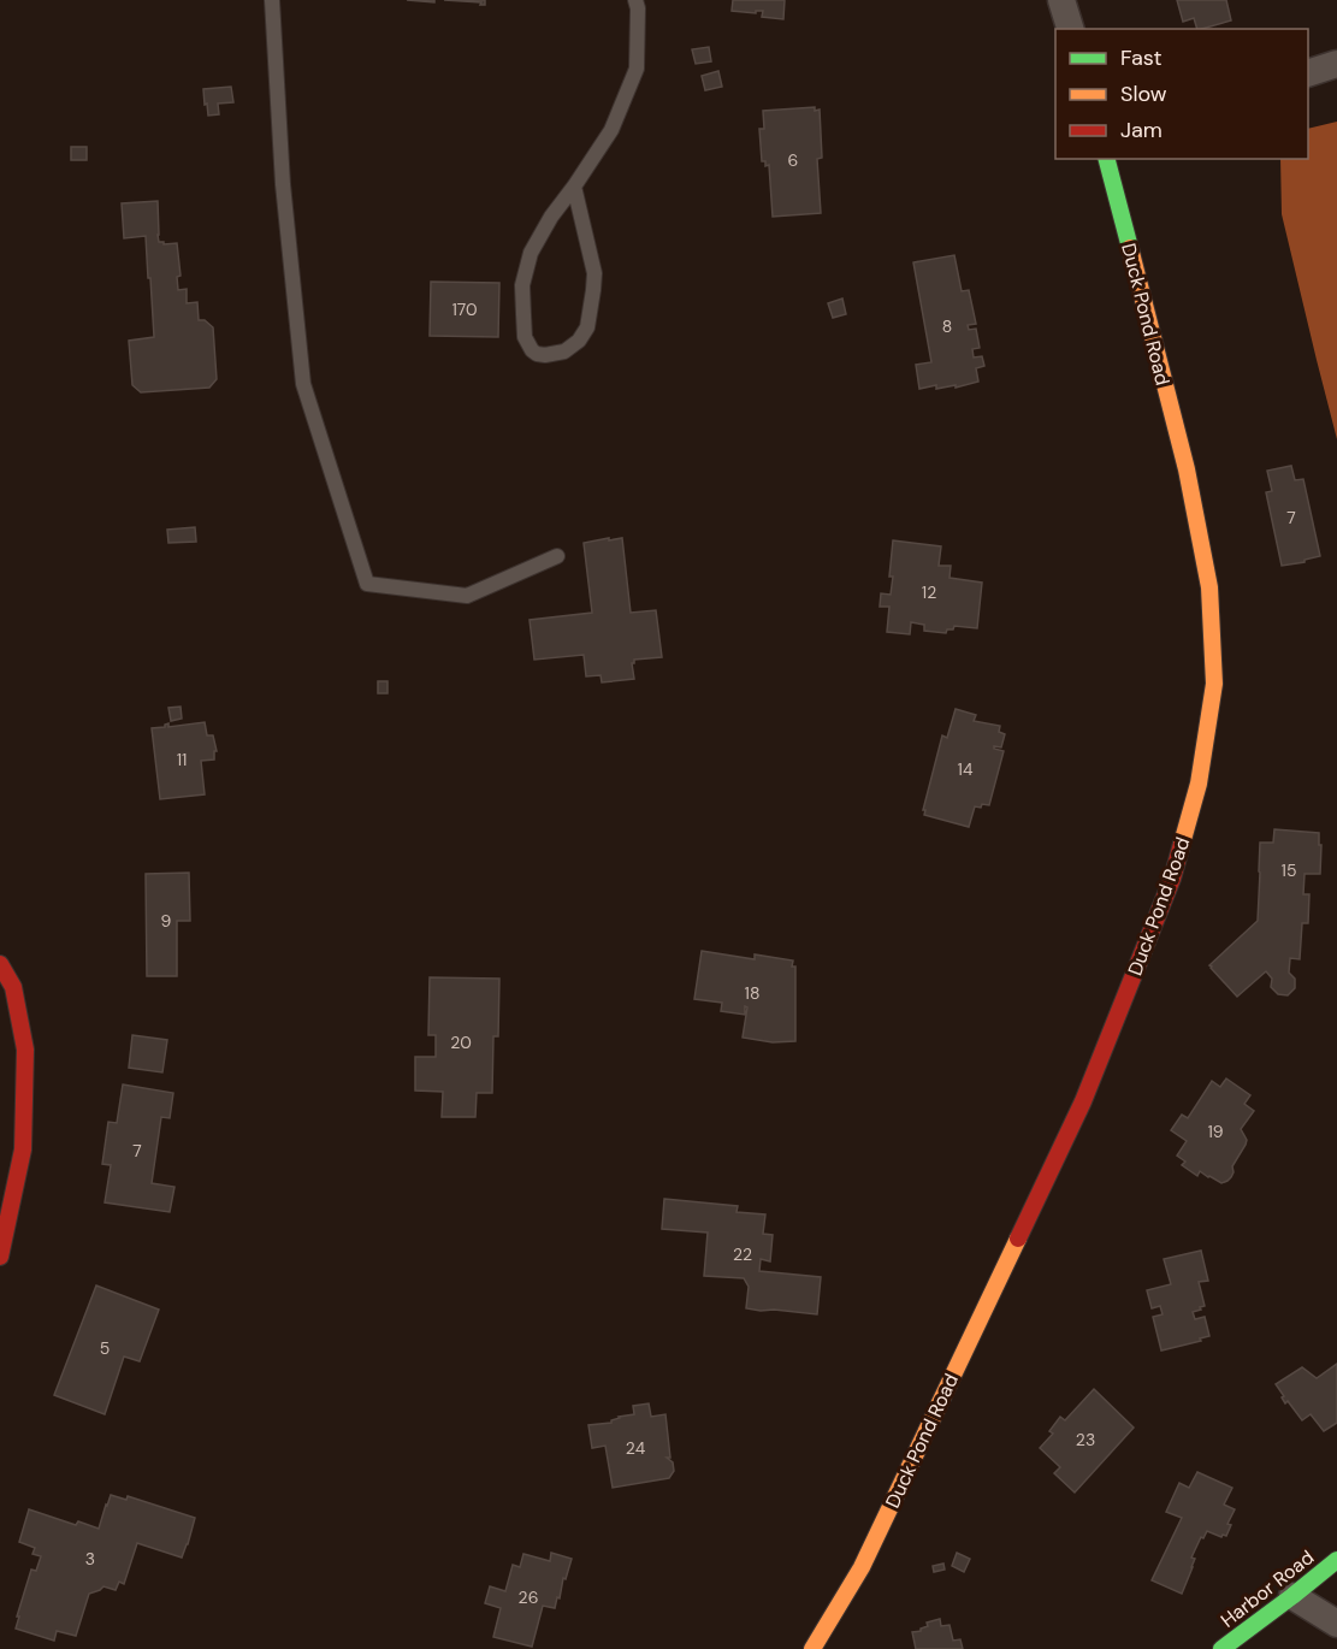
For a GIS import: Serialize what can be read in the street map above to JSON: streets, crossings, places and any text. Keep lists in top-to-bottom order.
{
  "streets": {
    "street": ["Duck Pond Road", "Harbor Road"]
  },
  "house_numbers": [
    "6",
    "170",
    "8",
    "7",
    "12",
    "11",
    "14",
    "15",
    "9",
    "18",
    "20",
    "19",
    "7",
    "22",
    "5",
    "23",
    "24",
    "3",
    "26"
  ],
  "legend": ["Fast", "Slow", "Jam"]
}
